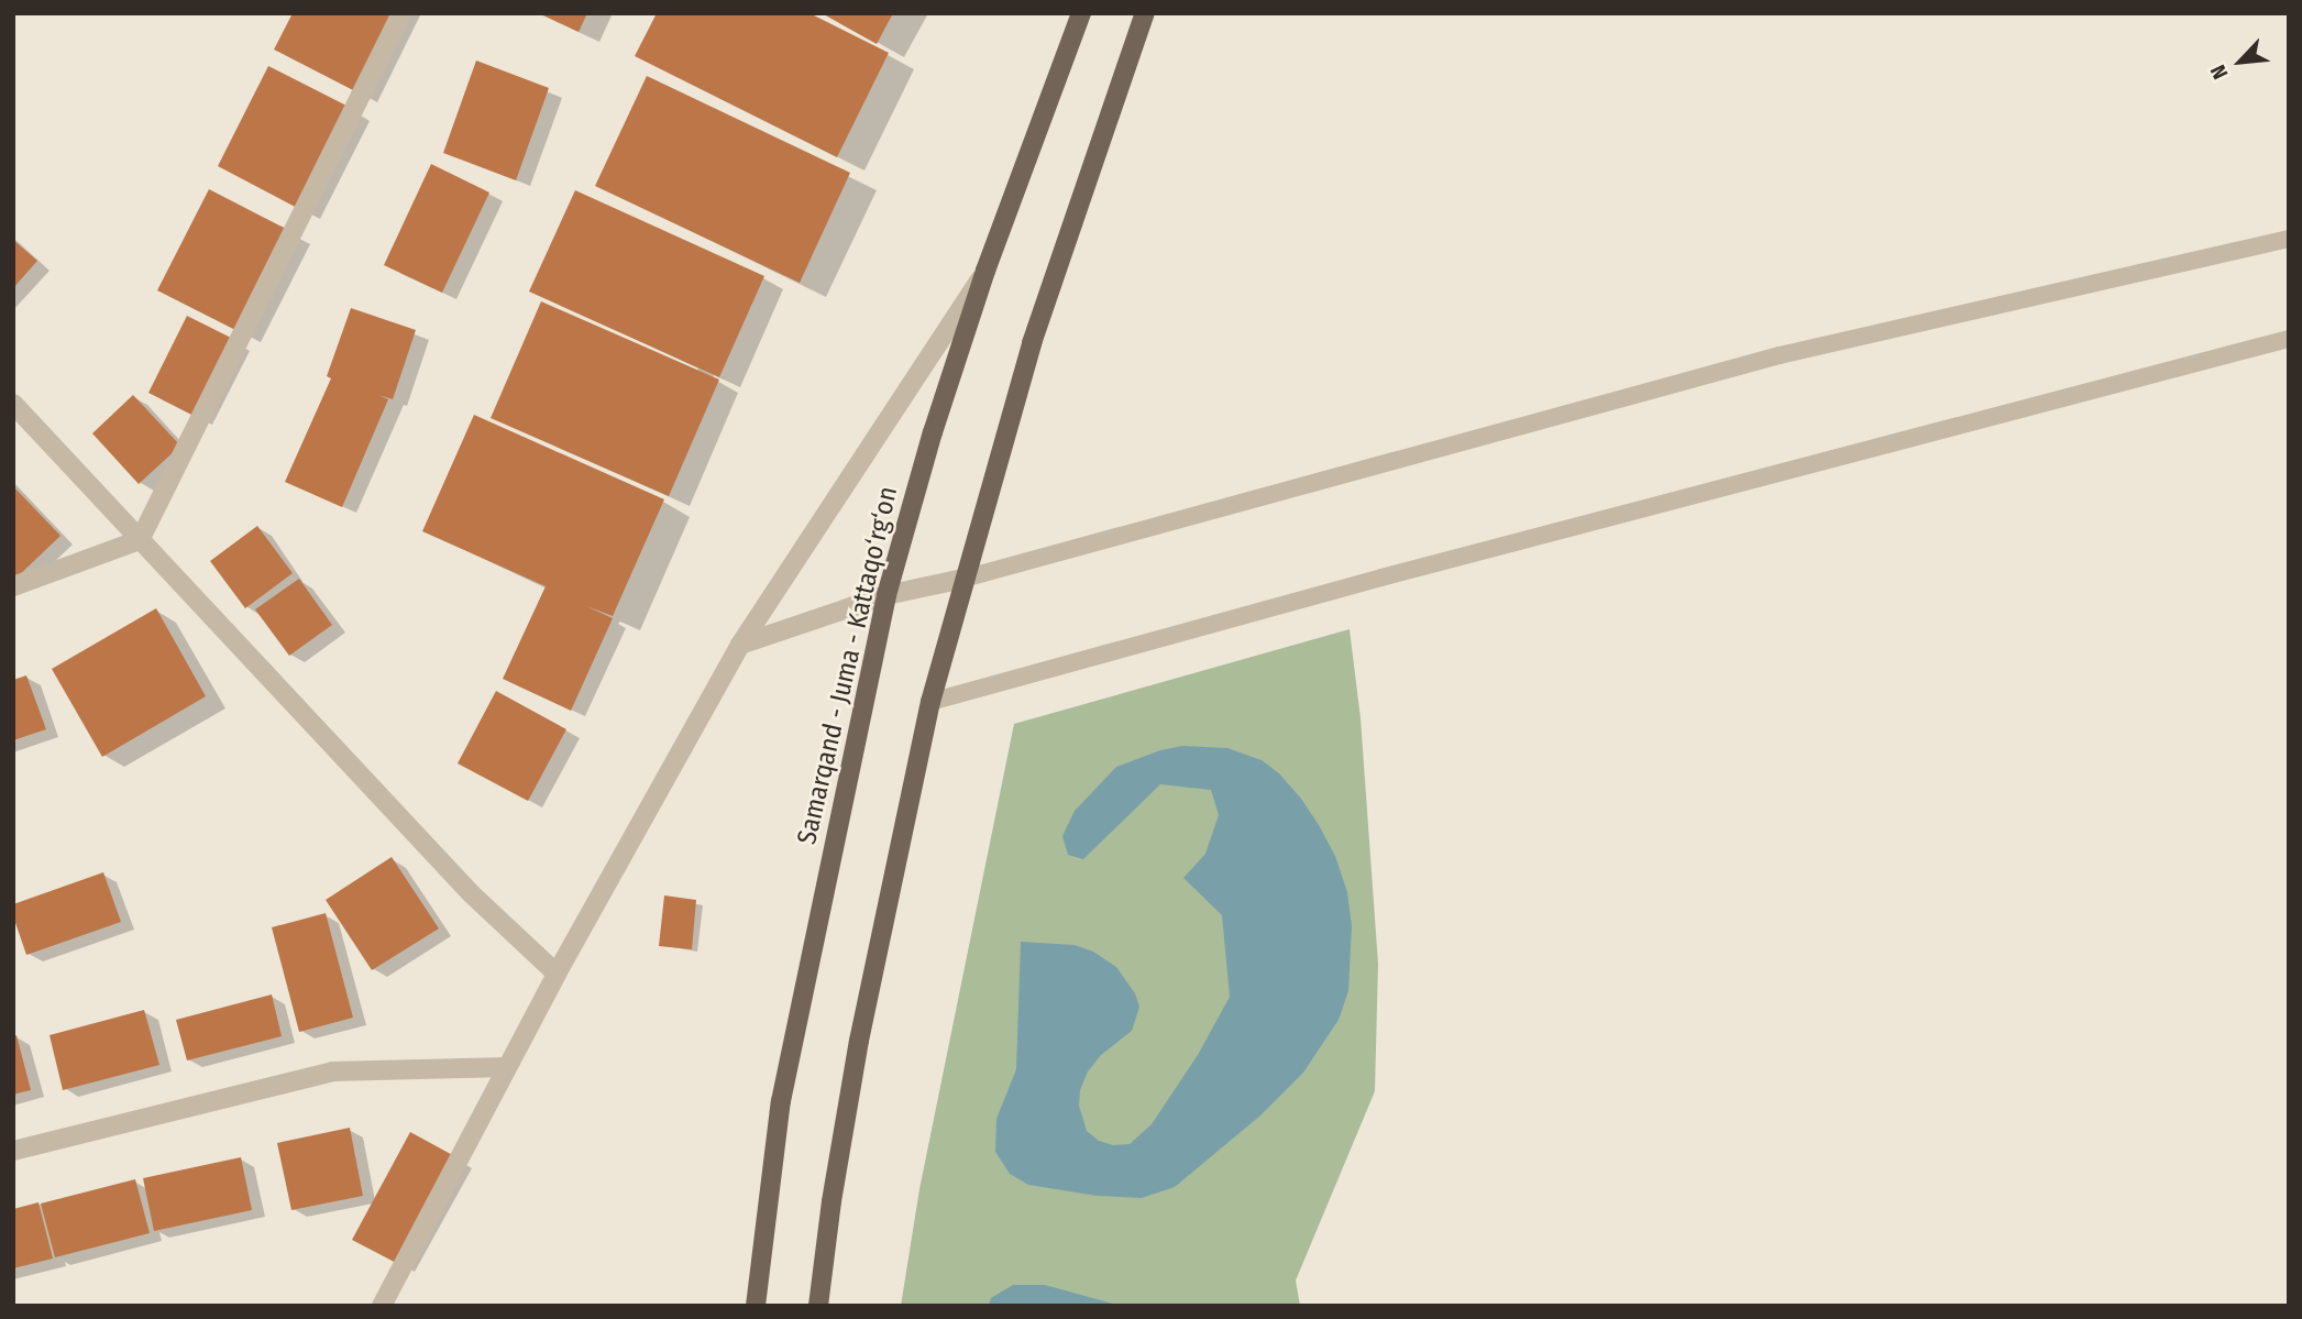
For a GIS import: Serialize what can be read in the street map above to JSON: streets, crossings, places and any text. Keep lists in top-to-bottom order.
{
  "streets": {
    "main road": ["Samarqand - Juma - Kattaqo‘rg‘on"]
  },
  "north": "bottom left"
}
